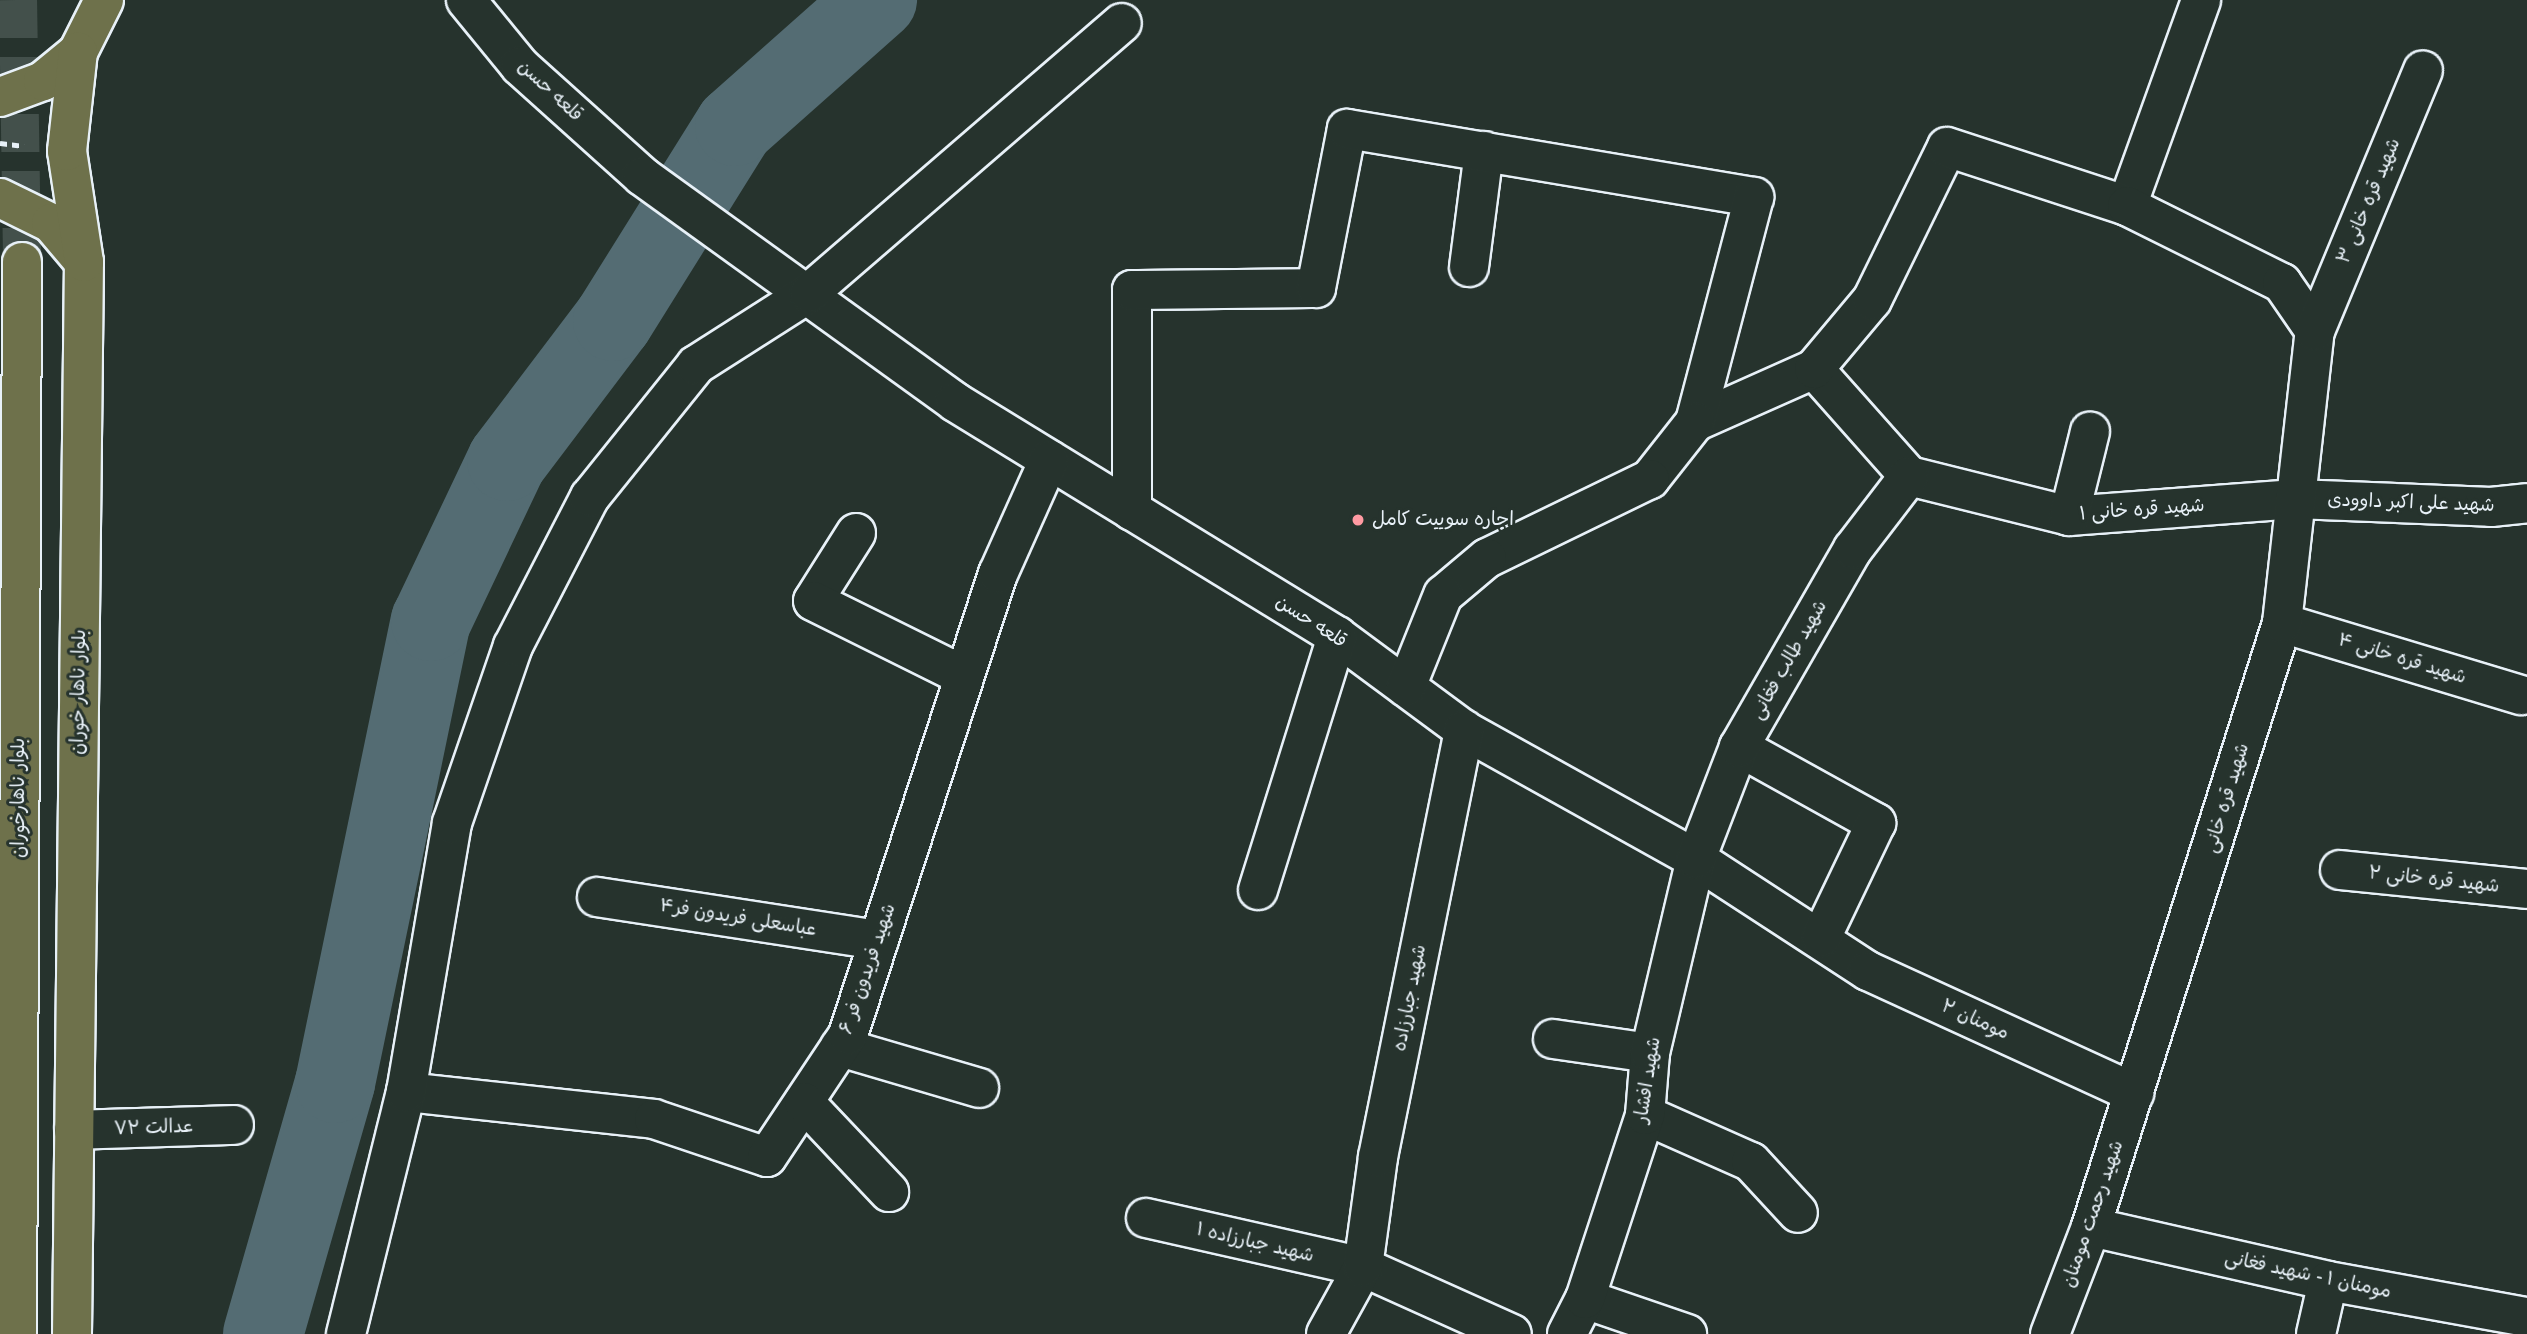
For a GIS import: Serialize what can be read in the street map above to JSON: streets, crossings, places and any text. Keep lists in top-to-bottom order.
{
  "streets": {
    "main road": ["بلوار ناهار خوران", "بلوار ناهارخوران"],
    "street": [
      "قلعه حسن",
      "شهید قره خانی ۳",
      "شهید علی اکبر داوودی",
      "۱ شهید قره خانی",
      "۴ شهید قره خانی",
      "شهید طالب فغانی",
      "شهید قره خانی",
      "۲ شهید قره خانی",
      "عباسعلی فریدون فر۴",
      "شهید فریدون فر ۶",
      "شهید جبارزاده",
      "۲ مومنان",
      "شهید افشار",
      "۷۲ عدالت",
      "شهید رحمت مومنان",
      "۱ شهید جبارزاده",
      "مومنان ۱ - شهید فغانی"
    ]
  },
  "crossings": [
    ["قلعه حسن", "شهید طالب فغانی"],
    ["قلعه حسن", "شهید فریدون فر ۶"],
    ["قلعه حسن", "شهید جبارزاده"],
    ["قلعه حسن", "۲ مومنان"],
    ["قلعه حسن", "شهید افشار"],
    ["شهید قره خانی ۳", "شهید علی اکبر داوودی"],
    ["شهید قره خانی ۳", "۱ شهید قره خانی"],
    ["شهید قره خانی ۳", "شهید قره خانی"],
    ["شهید علی اکبر داوودی", "۱ شهید قره خانی"],
    ["شهید علی اکبر داوودی", "شهید قره خانی"],
    ["۱ شهید قره خانی", "شهید طالب فغانی"],
    ["۱ شهید قره خانی", "شهید قره خانی"],
    ["۴ شهید قره خانی", "شهید قره خانی"],
    ["شهید طالب فغانی", "شهید افشار"],
    ["بلوار ناهار خوران", "۷۲ عدالت"],
    ["شهید قره خانی", "۲ مومنان"],
    ["شهید قره خانی", "شهید رحمت مومنان"],
    ["عباسعلی فریدون فر۴", "شهید فریدون فر ۶"],
    ["شهید جبارزاده", "۱ شهید جبارزاده"],
    ["۲ مومنان", "شهید رحمت مومنان"],
    ["شهید رحمت مومنان", "مومنان ۱ - شهید فغانی"]
  ],
  "places": ["اجاره سوییت کامل"]
}
